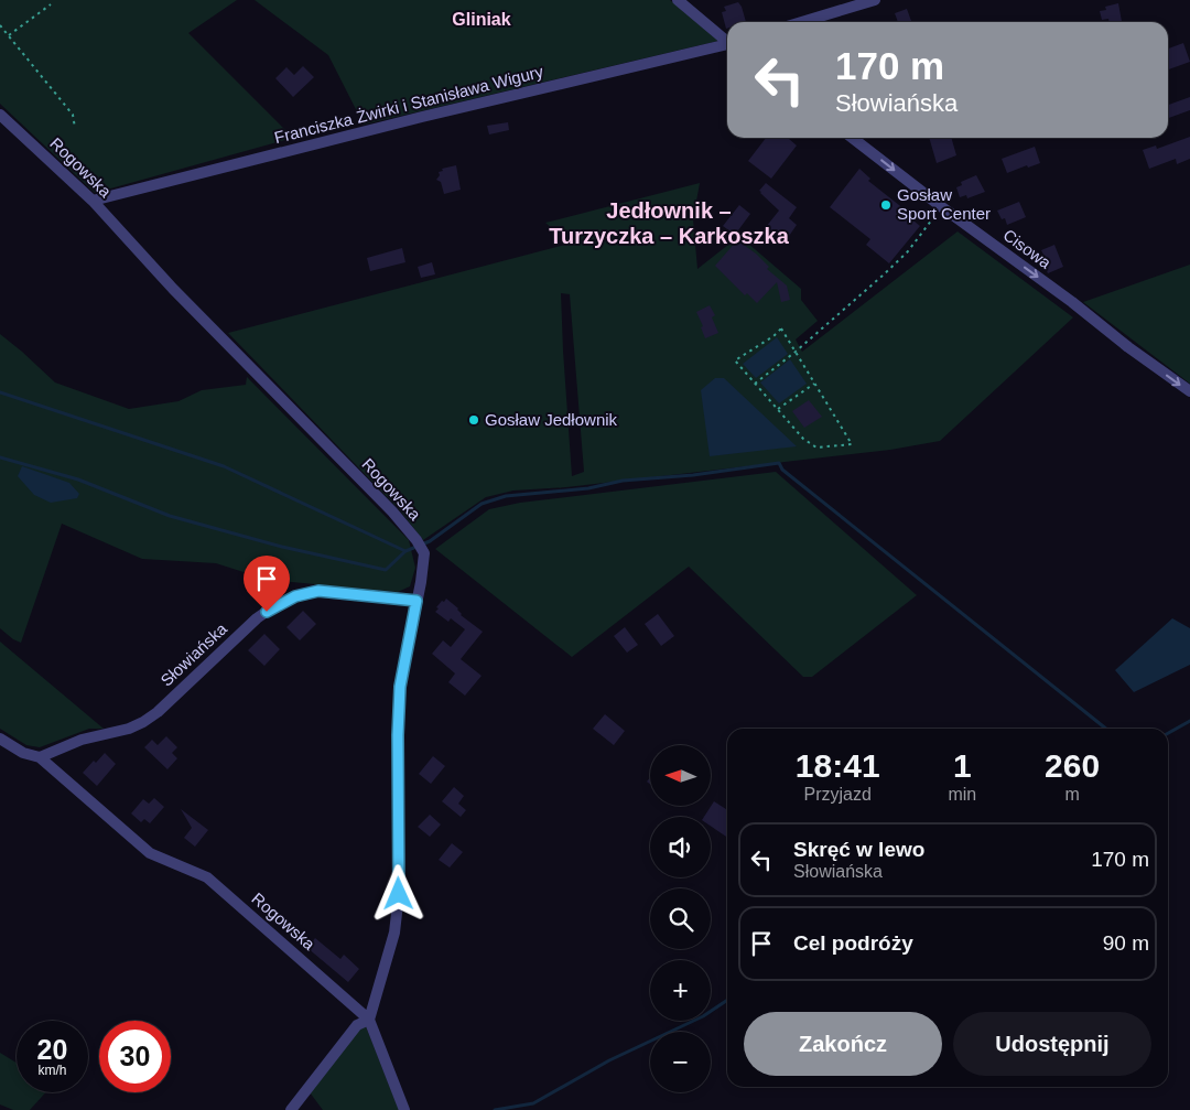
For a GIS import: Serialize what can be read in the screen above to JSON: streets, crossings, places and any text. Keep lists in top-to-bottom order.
{
  "streets": {
    "street": [
      "Franciszka Żwirki i Stanisława Wigury",
      "Rogowska",
      "Cisowa",
      "Słowiańska"
    ]
  },
  "crossings": [
    ["Franciszka Żwirki i Stanisława Wigury", "Rogowska"],
    ["Rogowska", "Słowiańska"]
  ],
  "one_way": ["Cisowa"],
  "districts": ["Gliniak", "Jedłownik – Turzyczka – Karkoszka"],
  "places": ["Gosław Sport Center", "Gosław Jedłownik"],
  "north": "left",
  "page": {
    "turn": ["170 m", "Słowiańska"],
    "eta": [
      "18:41",
      "Przyjazd",
      "1",
      "min",
      "260",
      "m"
    ],
    "map_buttons": ["+", "−"],
    "list": [
      {
        "name": "Skręć w lewo",
        "note": "Słowiańska",
        "value": "170 m"
      },
      {
        "name": "Cel podróży",
        "value": "90 m"
      }
    ],
    "buttons": ["Zakończ", "Udostępnij"],
    "speed": "20 km/h",
    "limit": "30"
  }
}
